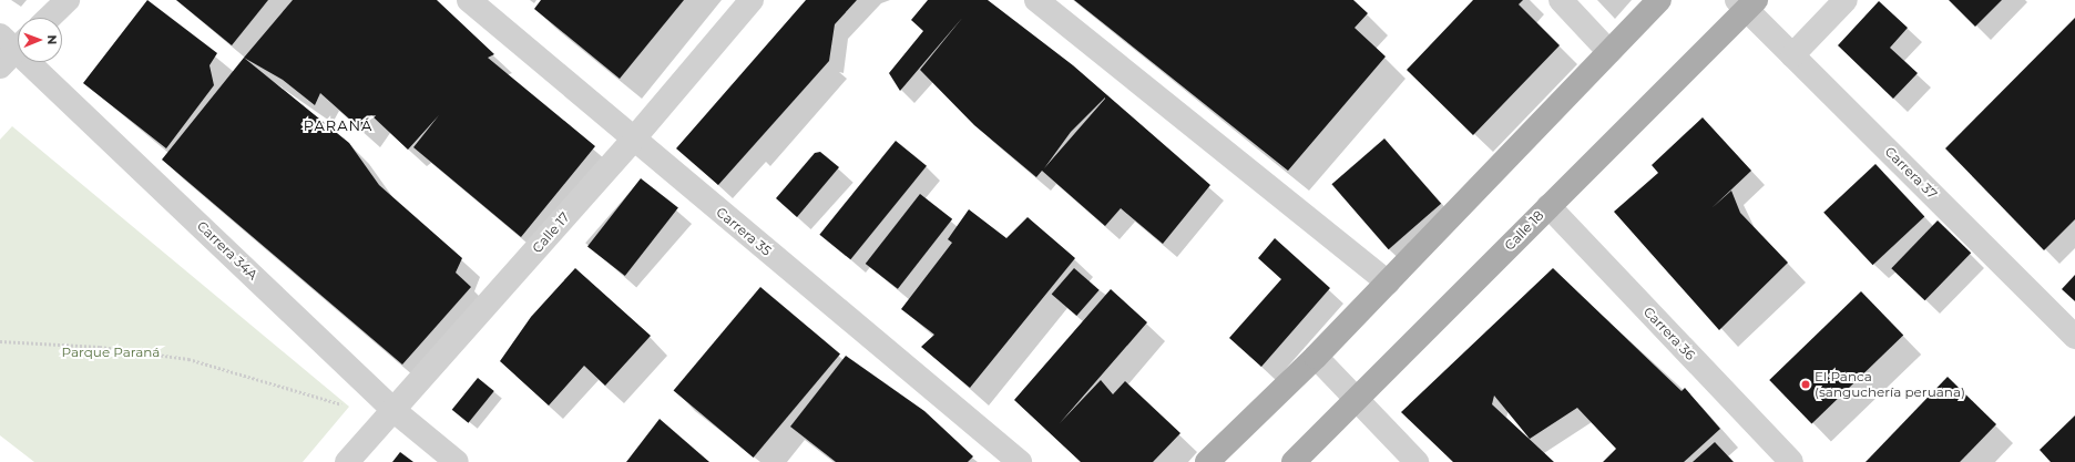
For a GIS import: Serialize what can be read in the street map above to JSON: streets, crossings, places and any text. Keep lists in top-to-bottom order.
{
  "streets": {
    "main road": ["Calle 18"],
    "street": [
      "Carrera 37",
      "Carrera 35",
      "Calle 17",
      "Carrera 34A",
      "Carrera 36"
    ]
  },
  "crossings": [
    ["Carrera 37", "Calle 18"],
    ["Calle 18", "Carrera 36"],
    ["Carrera 35", "Calle 17"],
    ["Calle 17", "Carrera 34A"]
  ],
  "districts": ["PARANÁ"],
  "parks": ["Parque Paraná"],
  "places": ["El Panca (sanguchería peruana)"],
  "north": "right"
}
